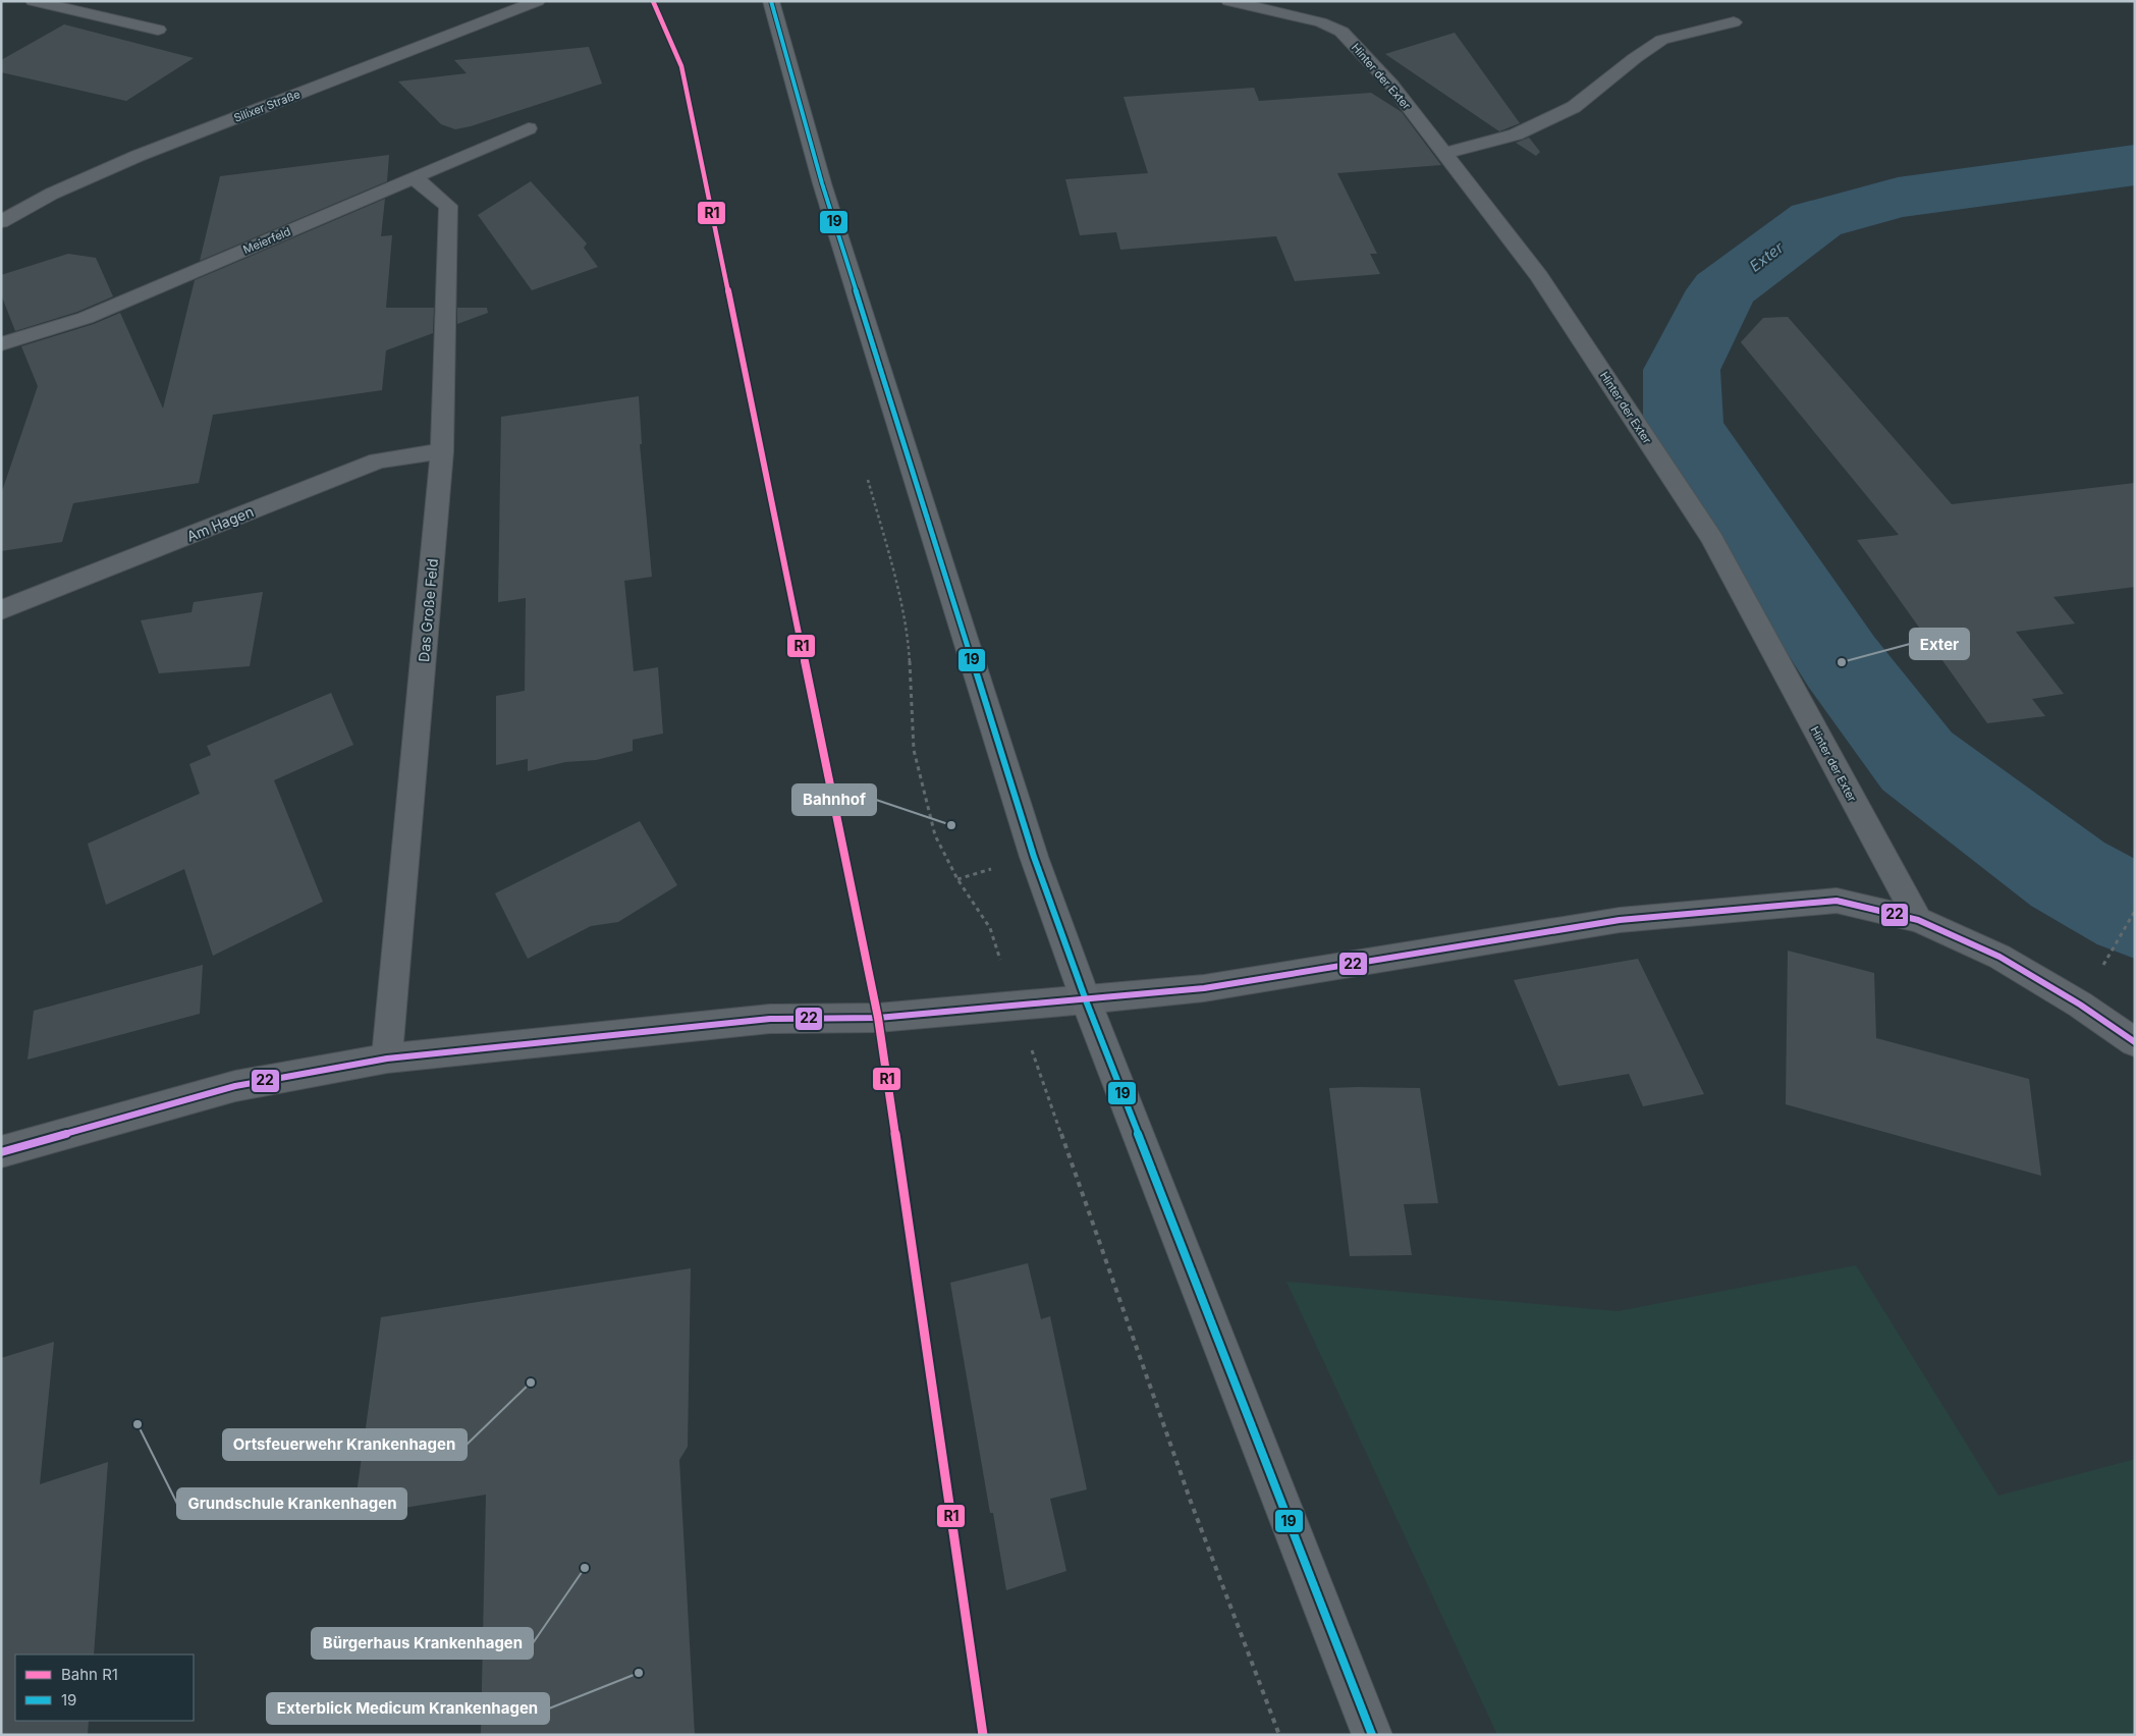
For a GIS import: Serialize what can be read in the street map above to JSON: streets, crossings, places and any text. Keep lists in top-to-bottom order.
{
  "streets": {
    "street": [
      "Hinter der Exter",
      "Silixer Straße",
      "Meierfeld",
      "Am Hagen",
      "Das Große Feld"
    ]
  },
  "crossings": [
    ["Meierfeld", "Das Große Feld"],
    ["Am Hagen", "Das Große Feld"]
  ],
  "water": ["Exter"],
  "places": [
    "Exter",
    "Bahnhof",
    "Ortsfeuerwehr Krankenhagen",
    "Grundschule Krankenhagen",
    "Bürgerhaus Krankenhagen",
    "Exterblick Medicum Krankenhagen"
  ],
  "lines": ["rail line R1", "transit line 19", "transit line 22"],
  "legend": ["Bahn R1", "19"]
}
